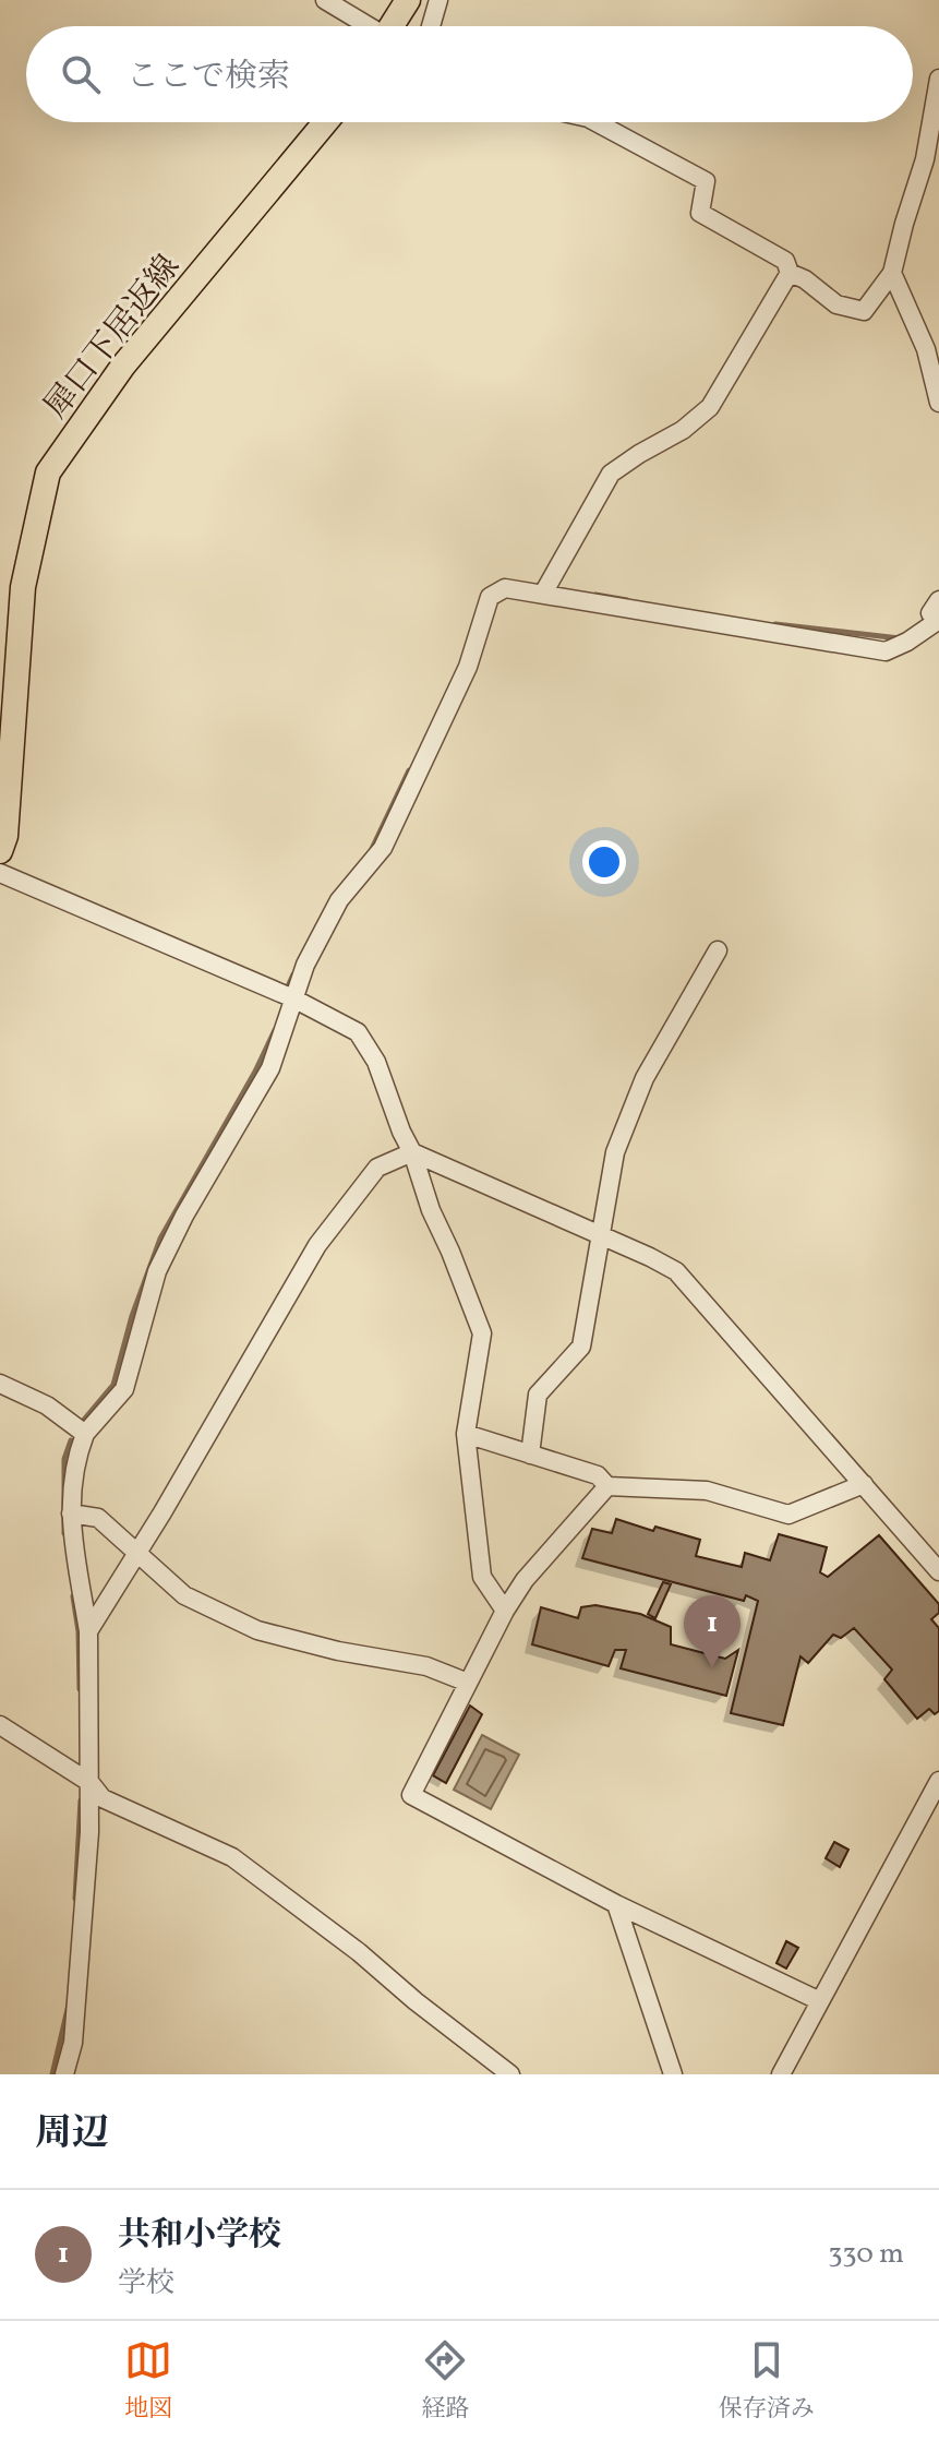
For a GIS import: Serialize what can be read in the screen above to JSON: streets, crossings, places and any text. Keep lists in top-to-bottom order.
{
  "streets": {
    "main road": ["犀口下居返線"]
  },
  "page": {
    "search": "ここで検索",
    "pins": "1",
    "heading": "周辺",
    "list": [
      {
        "mark": "1",
        "name": "共和小学校",
        "note": "学校",
        "value": "330 m"
      }
    ],
    "nav": ["地図", "経路", "保存済み"]
  }
}
